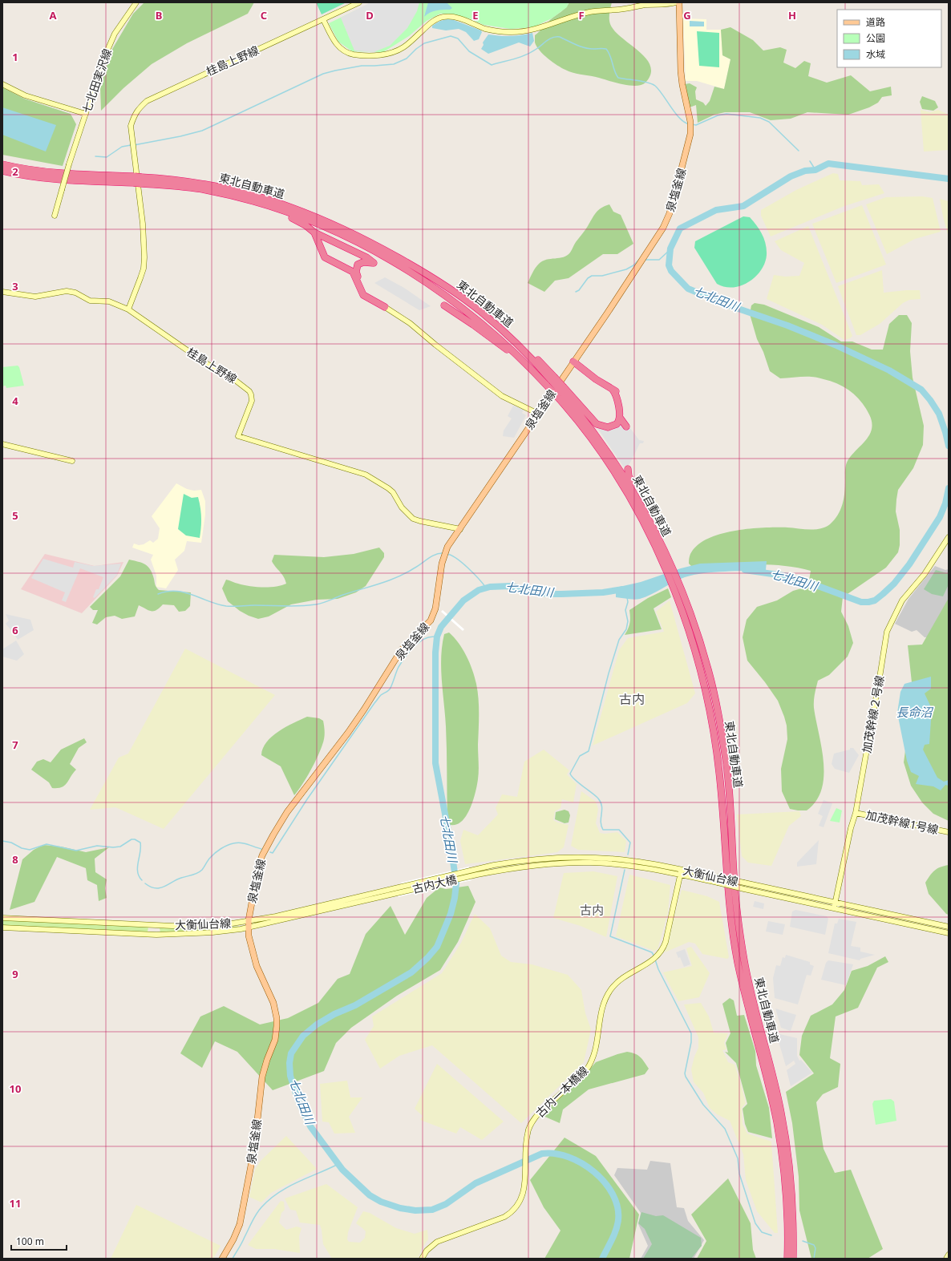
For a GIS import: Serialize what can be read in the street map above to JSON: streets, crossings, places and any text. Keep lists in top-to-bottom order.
{
  "streets": {
    "highway": ["東北自動車道"],
    "main road": ["泉塩釜線"],
    "street": [
      "桂島上野線",
      "七北田実沢線",
      "加茂幹線２号線",
      "加茂幹線1号線",
      "大衡仙台線",
      "古内大橋",
      "古内一本橋線"
    ]
  },
  "crossings": [
    ["桂島上野線", "泉塩釜線"],
    ["泉塩釜線", "大衡仙台線"],
    ["加茂幹線２号線", "加茂幹線1号線"],
    ["加茂幹線２号線", "大衡仙台線"],
    ["大衡仙台線", "古内大橋"],
    ["大衡仙台線", "古内一本橋線"]
  ],
  "districts": ["古内", "古内"],
  "water": ["七北田川", "長命沼"],
  "legend": ["道路", "公園", "水域"],
  "scale_bar": "100 m",
  "grid": {
    "columns": [
      "A",
      "B",
      "C",
      "D",
      "E",
      "F",
      "G",
      "H"
    ],
    "rows": [
      "1",
      "2",
      "3",
      "4",
      "5",
      "6",
      "7",
      "8",
      "9",
      "10",
      "11"
    ]
  }
}
